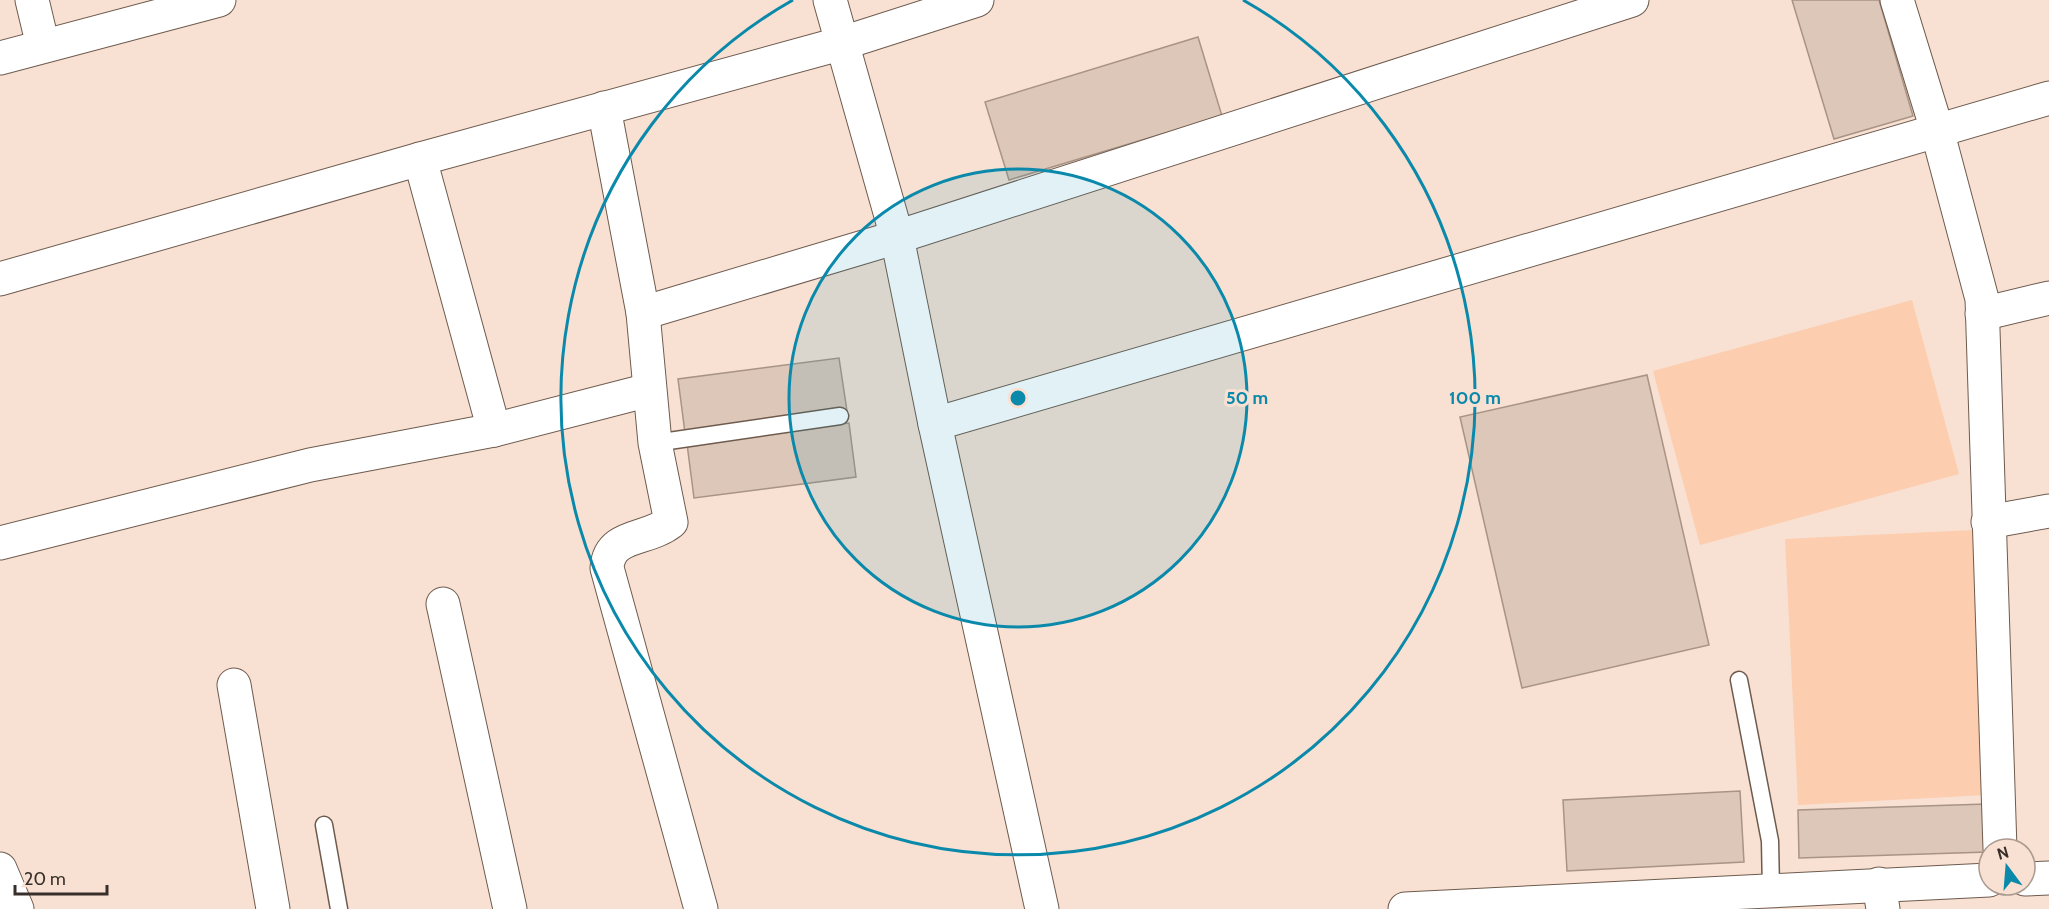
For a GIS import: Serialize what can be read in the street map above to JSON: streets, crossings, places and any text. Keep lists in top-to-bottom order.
{
  "scale_bar": "20 m",
  "north": "top",
  "rings": ["50 m", "100 m"]
}
